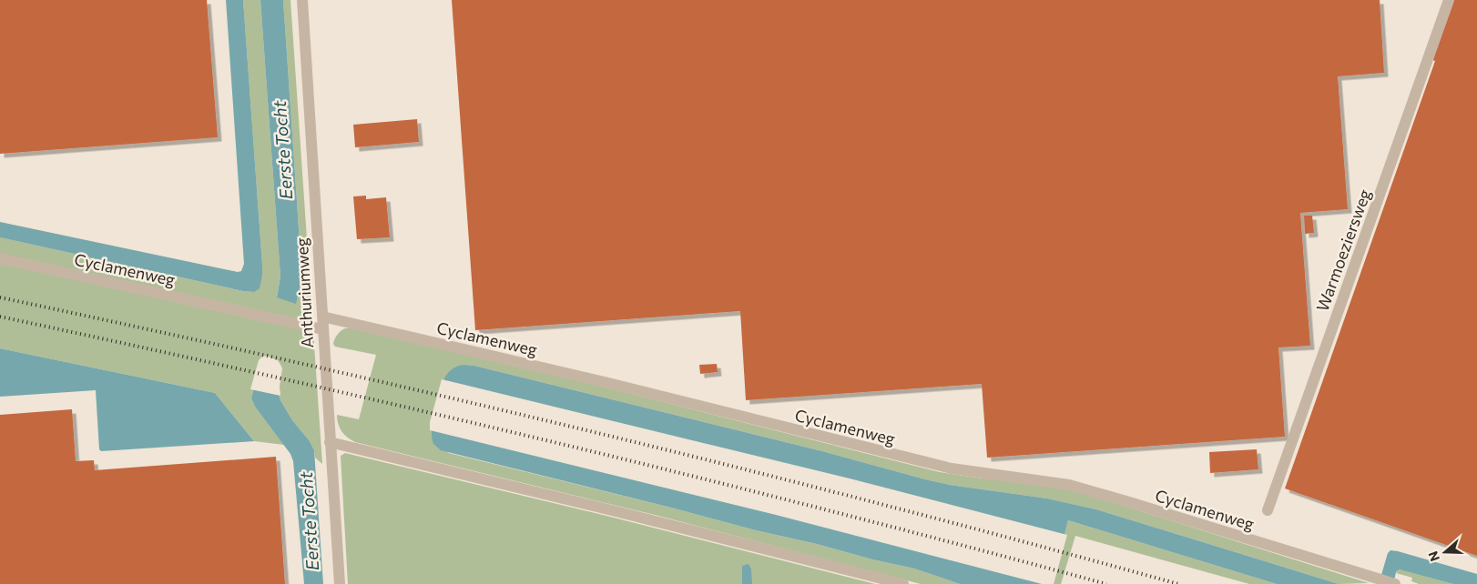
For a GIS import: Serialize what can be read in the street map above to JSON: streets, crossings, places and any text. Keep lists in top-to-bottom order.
{
  "streets": {
    "street": ["Warmoeziersweg", "Cyclamenweg", "Anthuriumweg"]
  },
  "crossings": [
    ["Cyclamenweg", "Anthuriumweg"]
  ],
  "water": ["Eerste Tocht"],
  "north": "left"
}
